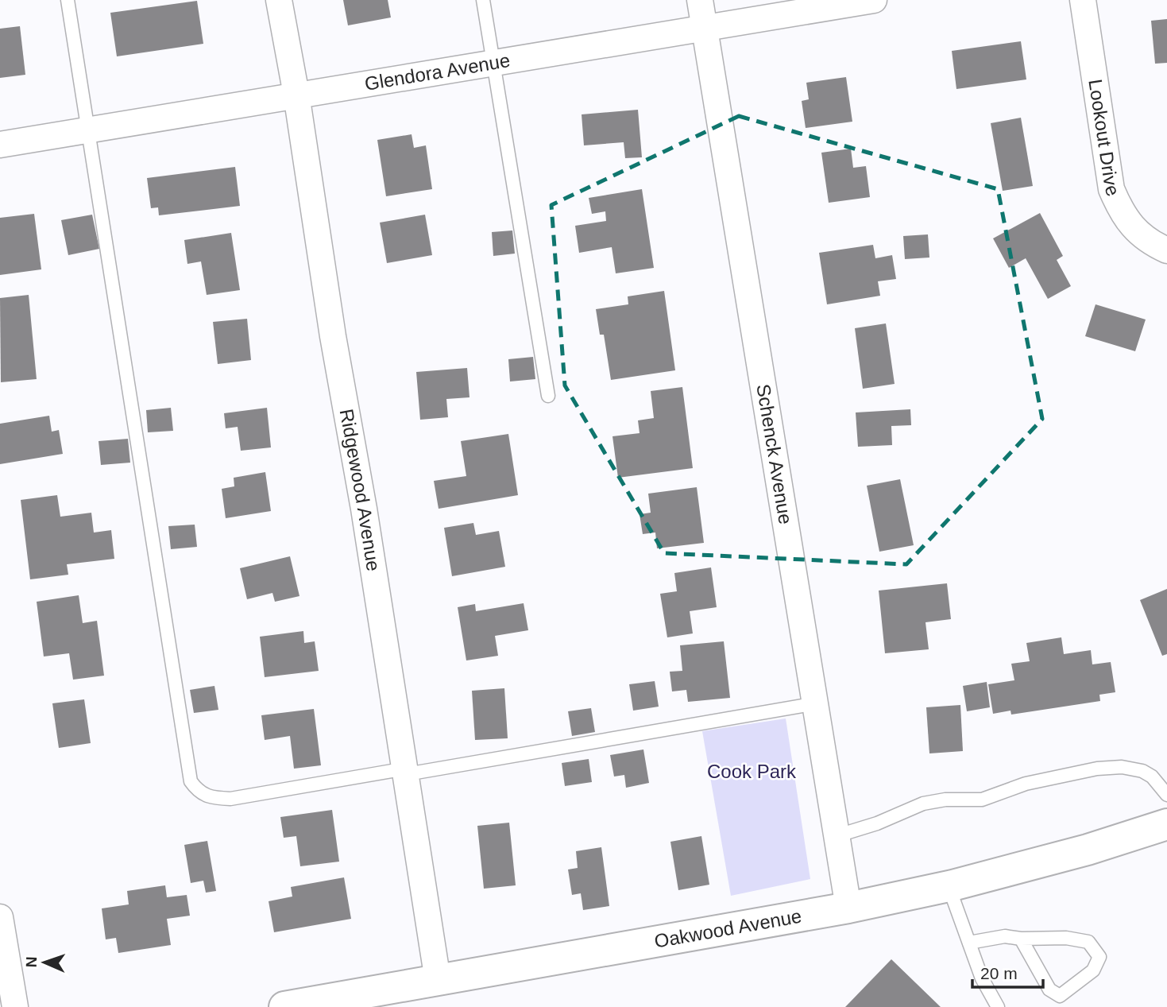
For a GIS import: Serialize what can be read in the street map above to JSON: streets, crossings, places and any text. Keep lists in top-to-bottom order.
{
  "streets": {
    "street": [
      "Glendora Avenue",
      "Lookout Drive",
      "Schenck Avenue",
      "Ridgewood Avenue",
      "Oakwood Avenue"
    ]
  },
  "crossings": [
    ["Glendora Avenue", "Schenck Avenue"],
    ["Glendora Avenue", "Ridgewood Avenue"],
    ["Schenck Avenue", "Oakwood Avenue"],
    ["Ridgewood Avenue", "Oakwood Avenue"]
  ],
  "parks": ["Cook Park"],
  "scale_bar": "20 m",
  "north": "left"
}
